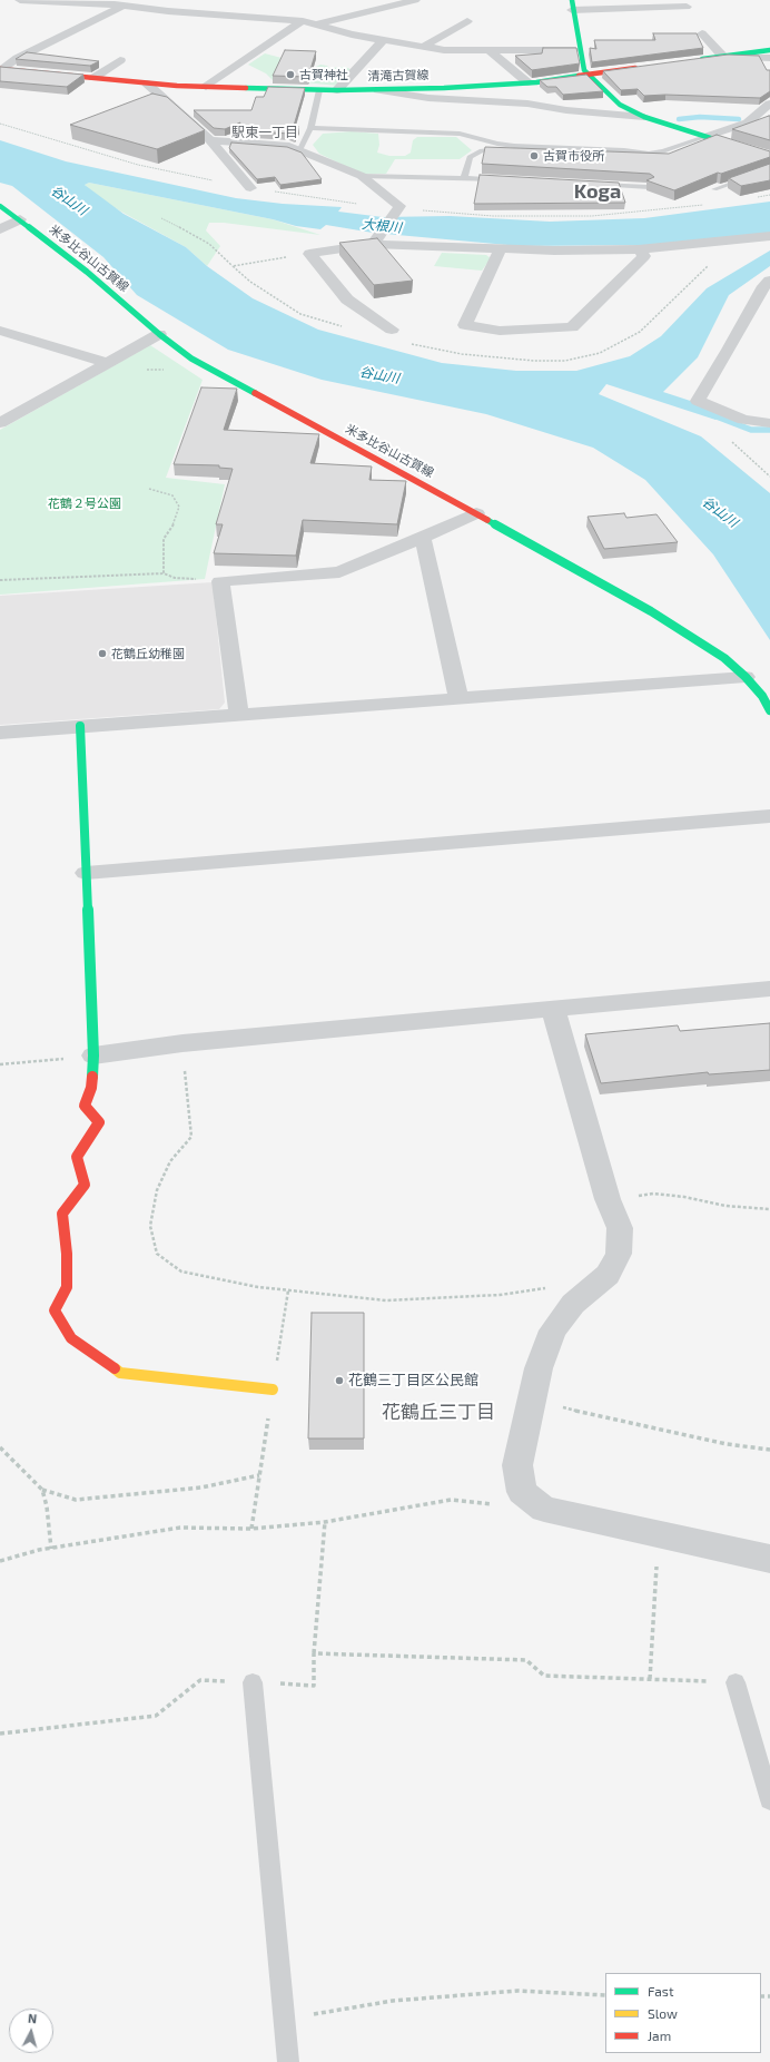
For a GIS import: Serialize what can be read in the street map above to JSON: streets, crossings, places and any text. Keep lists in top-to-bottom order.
{
  "streets": {
    "main road": ["清滝古賀線", "米多比谷山古賀線"]
  },
  "districts": ["駅東一丁目", "Koga", "花鶴丘三丁目"],
  "water": ["谷山川", "大根川"],
  "parks": ["花鶴２号公園"],
  "places": [
    "古賀神社",
    "古賀市役所",
    "花鶴丘幼稚園",
    "花鶴三丁目区公民館"
  ],
  "legend": ["Fast", "Slow", "Jam"],
  "north": "top"
}
